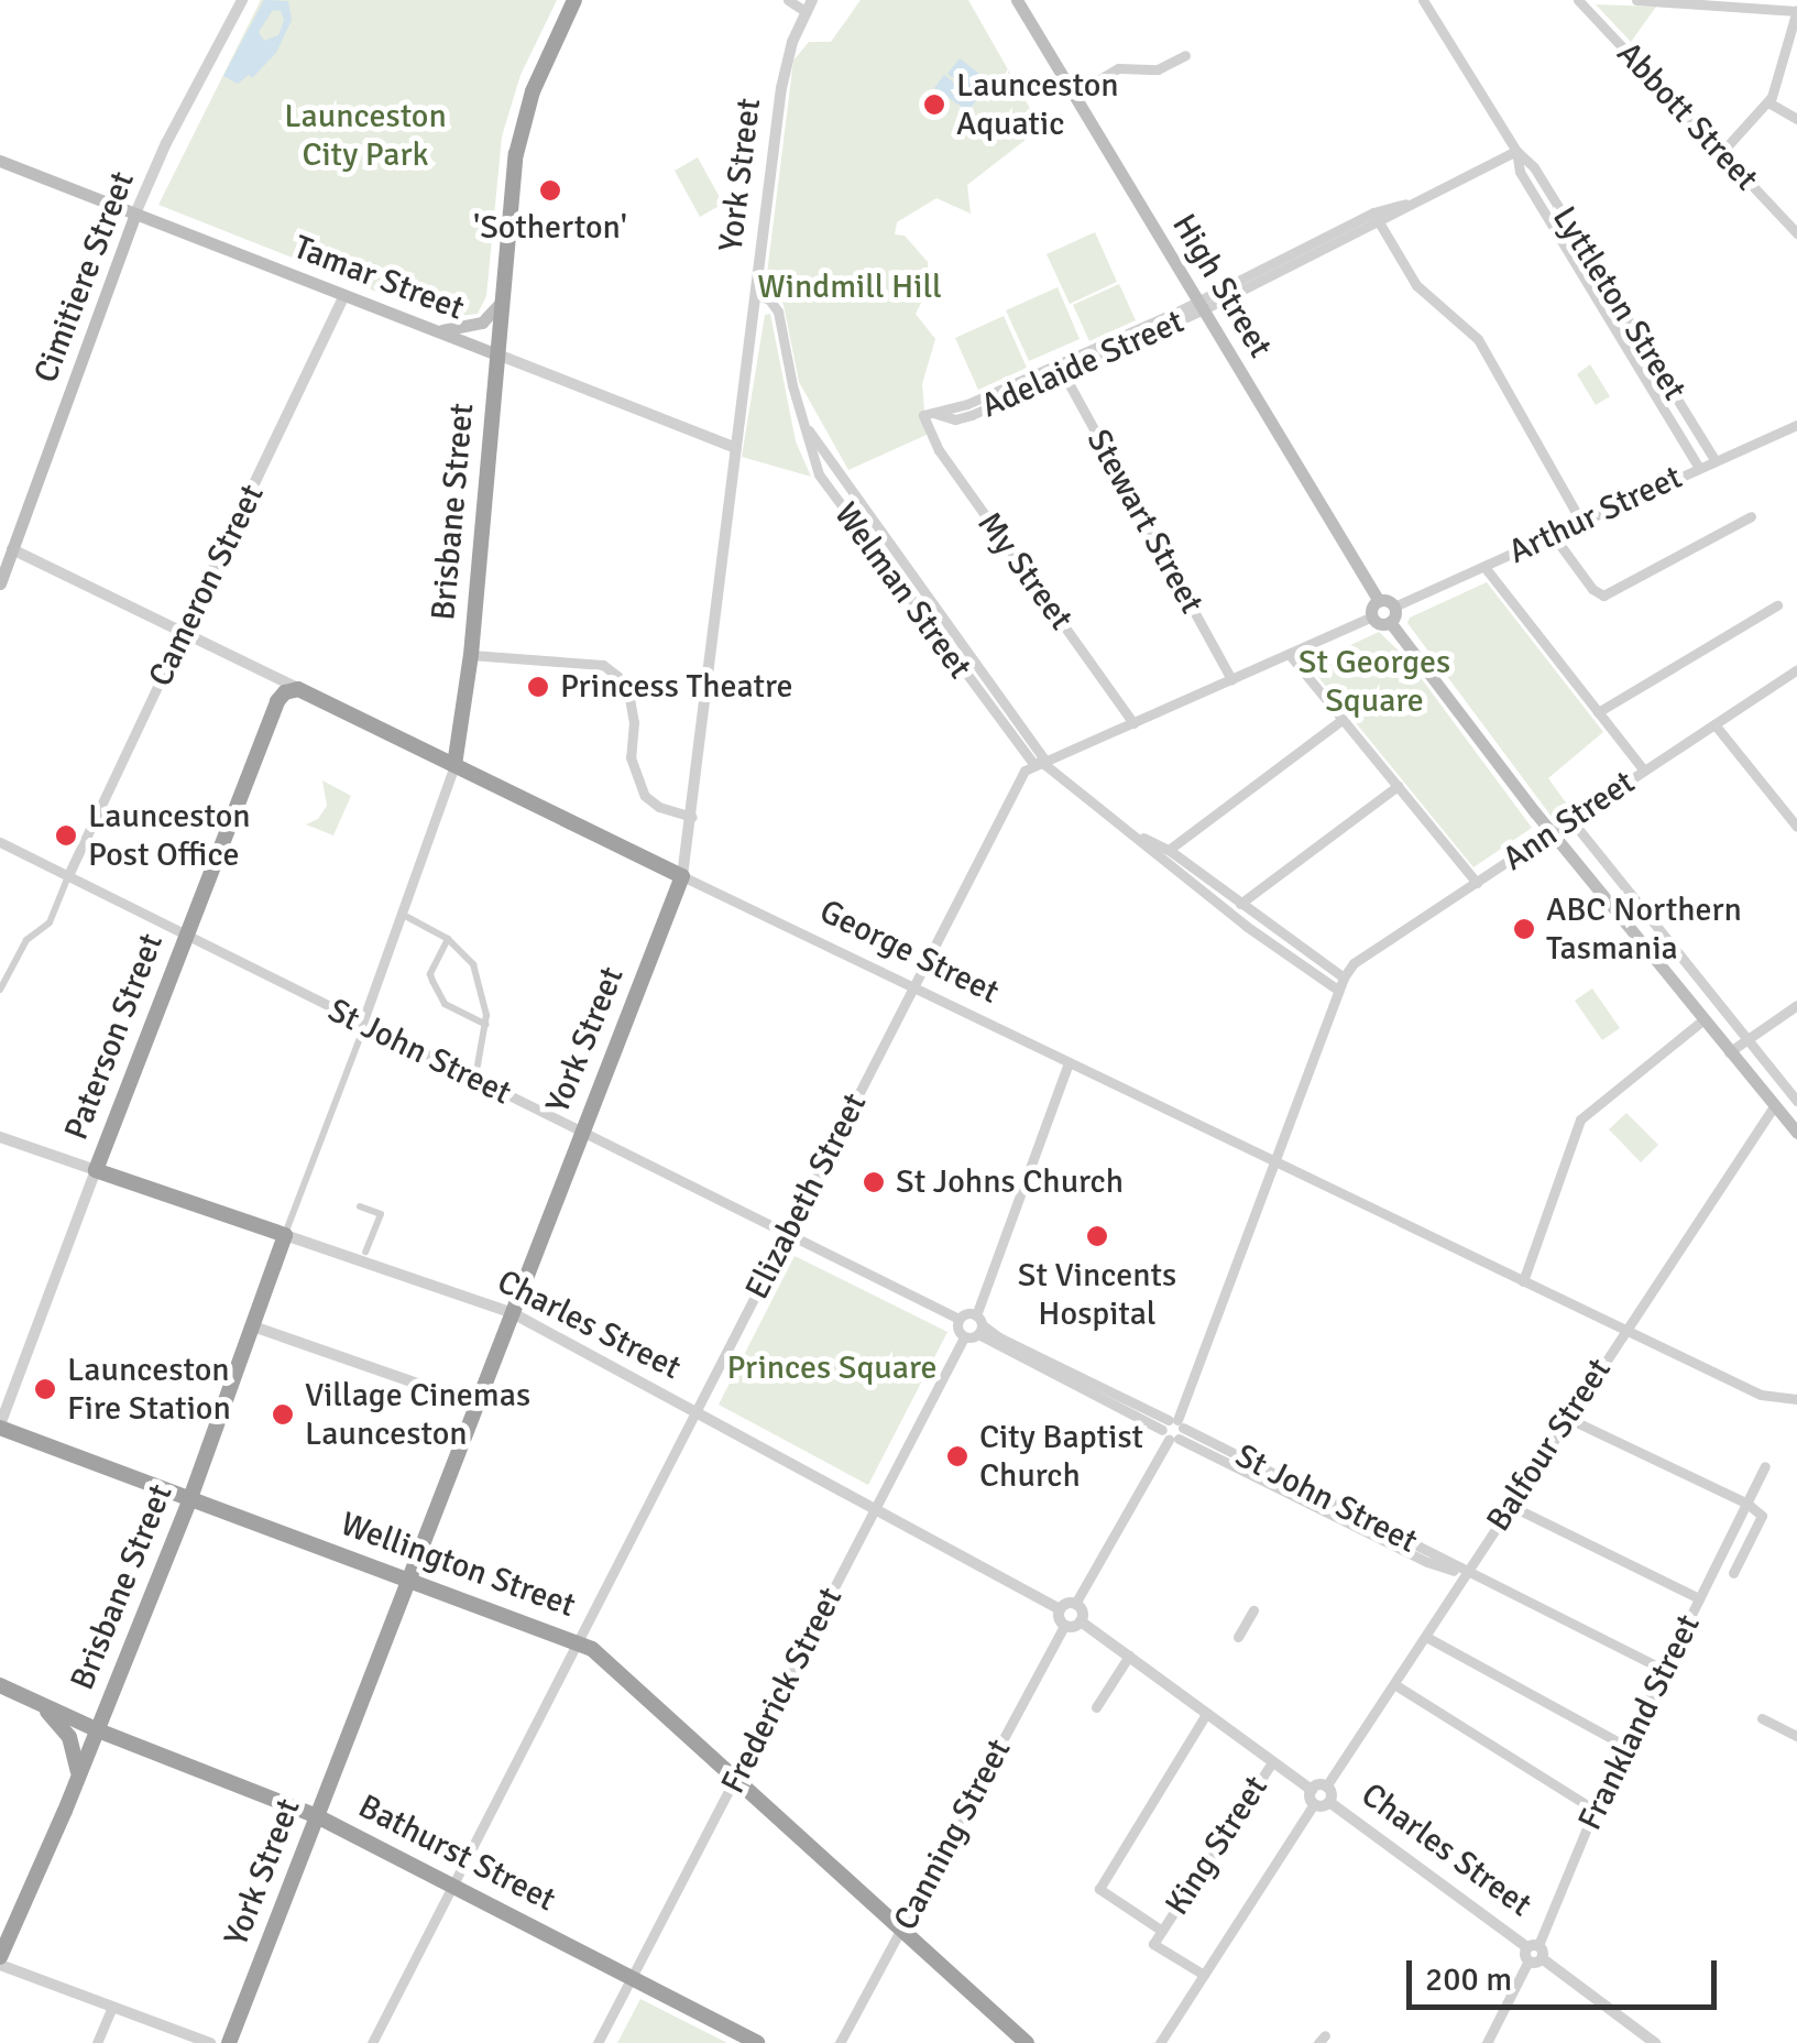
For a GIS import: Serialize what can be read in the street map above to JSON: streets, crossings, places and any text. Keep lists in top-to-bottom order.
{
  "streets": {
    "highway": [
      "York Street",
      "Brisbane Street",
      "George Street",
      "Paterson Street",
      "Charles Street",
      "Wellington Street",
      "Bathurst Street"
    ],
    "main road": ["Cimitiere Street", "Tamar Street", "High Street"],
    "street": [
      "Abbott Street",
      "Lyttleton Street",
      "Adelaide Street",
      "Arthur Street",
      "Stewart Street",
      "My Street",
      "Cameron Street",
      "Welman Street",
      "Ann Street",
      "St John Street",
      "Elizabeth Street",
      "Balfour Street",
      "Frederick Street",
      "Frankland Street",
      "Canning Street",
      "King Street"
    ]
  },
  "crossings": [
    ["York Street", "Tamar Street"],
    ["York Street", "Welman Street"],
    ["York Street", "George Street"],
    ["York Street", "St John Street"],
    ["York Street", "Charles Street"],
    ["York Street", "Wellington Street"],
    ["York Street", "Bathurst Street"],
    ["Cimitiere Street", "Tamar Street"],
    ["Cimitiere Street", "George Street"],
    ["Tamar Street", "Brisbane Street"],
    ["Tamar Street", "Cameron Street"],
    ["High Street", "Adelaide Street"],
    ["Lyttleton Street", "Adelaide Street"],
    ["Lyttleton Street", "Arthur Street"],
    ["Adelaide Street", "Stewart Street"],
    ["Adelaide Street", "My Street"],
    ["Brisbane Street", "George Street"],
    ["Brisbane Street", "St John Street"],
    ["Brisbane Street", "Charles Street"],
    ["Brisbane Street", "Wellington Street"],
    ["Brisbane Street", "Bathurst Street"],
    ["Cameron Street", "George Street"],
    ["Cameron Street", "St John Street"],
    ["Welman Street", "Ann Street"],
    ["Welman Street", "Elizabeth Street"],
    ["George Street", "Elizabeth Street"],
    ["George Street", "Balfour Street"],
    ["Paterson Street", "St John Street"],
    ["Paterson Street", "Charles Street"],
    ["Paterson Street", "Wellington Street"],
    ["St John Street", "Elizabeth Street"],
    ["St John Street", "Balfour Street"],
    ["St John Street", "Frankland Street"],
    ["Elizabeth Street", "Charles Street"],
    ["Elizabeth Street", "Wellington Street"],
    ["Elizabeth Street", "Bathurst Street"],
    ["Charles Street", "Frederick Street"],
    ["Charles Street", "Frankland Street"],
    ["Charles Street", "King Street"],
    ["Wellington Street", "Frederick Street"],
    ["Wellington Street", "Canning Street"],
    ["Frederick Street", "Bathurst Street"]
  ],
  "parks": [
    "Launceston City Park",
    "Windmill Hill",
    "St Georges Square",
    "Princes Square"
  ],
  "places": [
    "Launceston Aquatic",
    "'Sotherton'",
    "Princess Theatre",
    "Launceston Post Office",
    "ABC Northern Tasmania",
    "St Johns Church",
    "St Vincents Hospital",
    "Launceston Fire Station",
    "Village Cinemas Launceston",
    "City Baptist Church"
  ],
  "scale_bar": "200 m"
}
